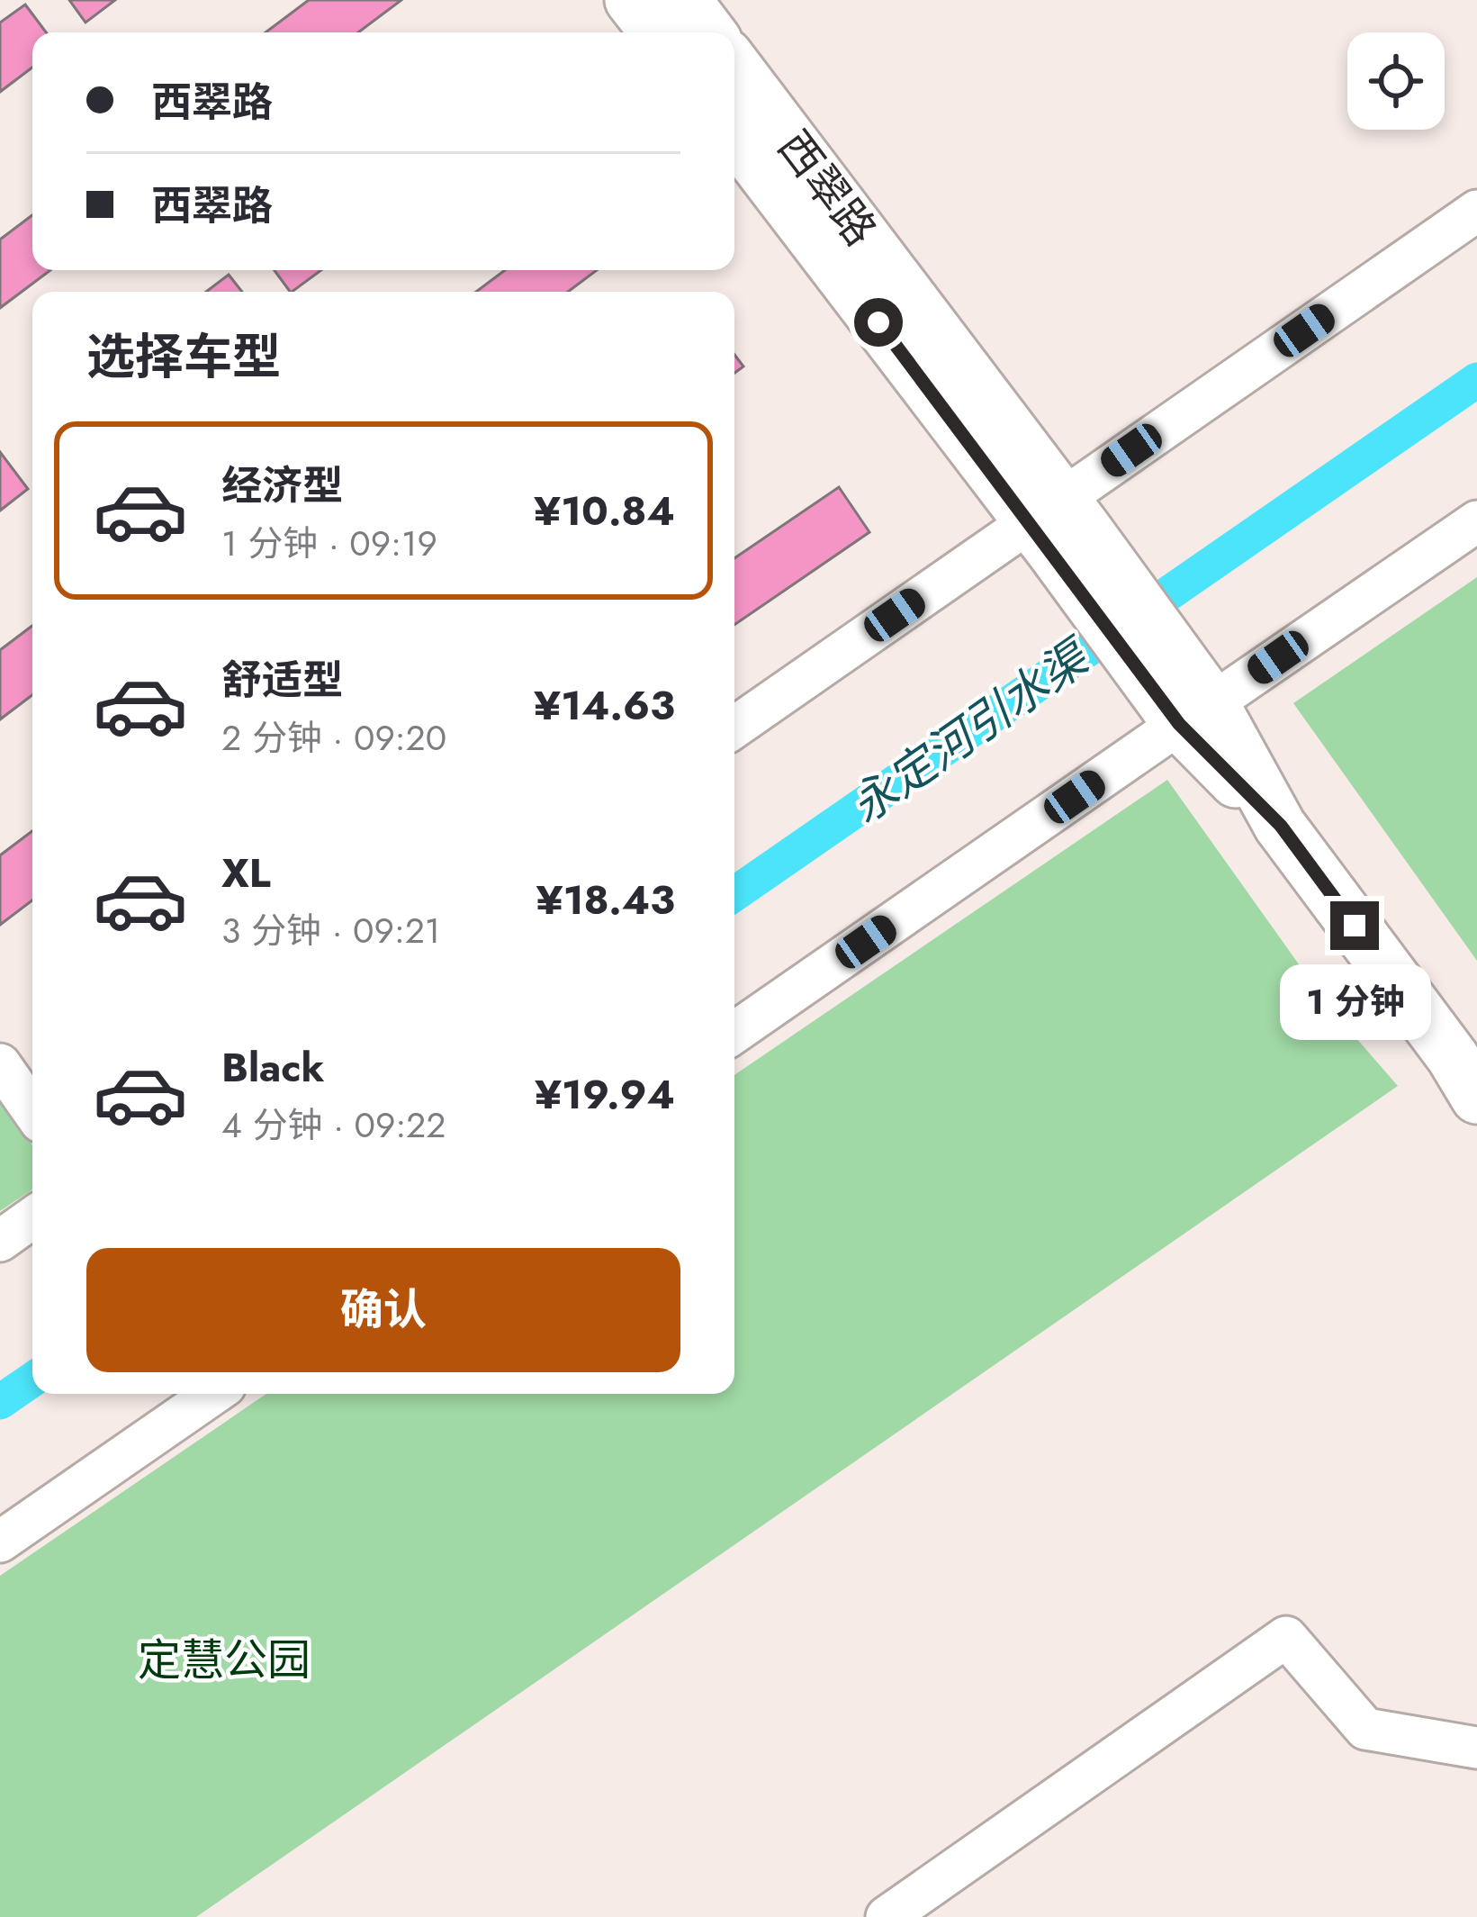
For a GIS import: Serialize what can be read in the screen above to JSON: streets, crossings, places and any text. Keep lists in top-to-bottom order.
{
  "streets": {
    "main road": ["西翠路"]
  },
  "water": ["永定河引水渠"],
  "parks": ["定慧公园"],
  "page": {
    "banner": ["西翠路", "西翠路"],
    "heading": "选择车型",
    "list": [
      {
        "name": "经济型",
        "note": "1 分钟 · 09:19",
        "value": "¥10.84"
      },
      {
        "name": "舒适型",
        "note": "2 分钟 · 09:20",
        "value": "¥14.63"
      },
      {
        "name": "XL",
        "note": "3 分钟 · 09:21",
        "value": "¥18.43"
      },
      {
        "name": "Black",
        "note": "4 分钟 · 09:22",
        "value": "¥19.94"
      }
    ],
    "bubble": "1 分钟",
    "buttons": "确认"
  }
}
